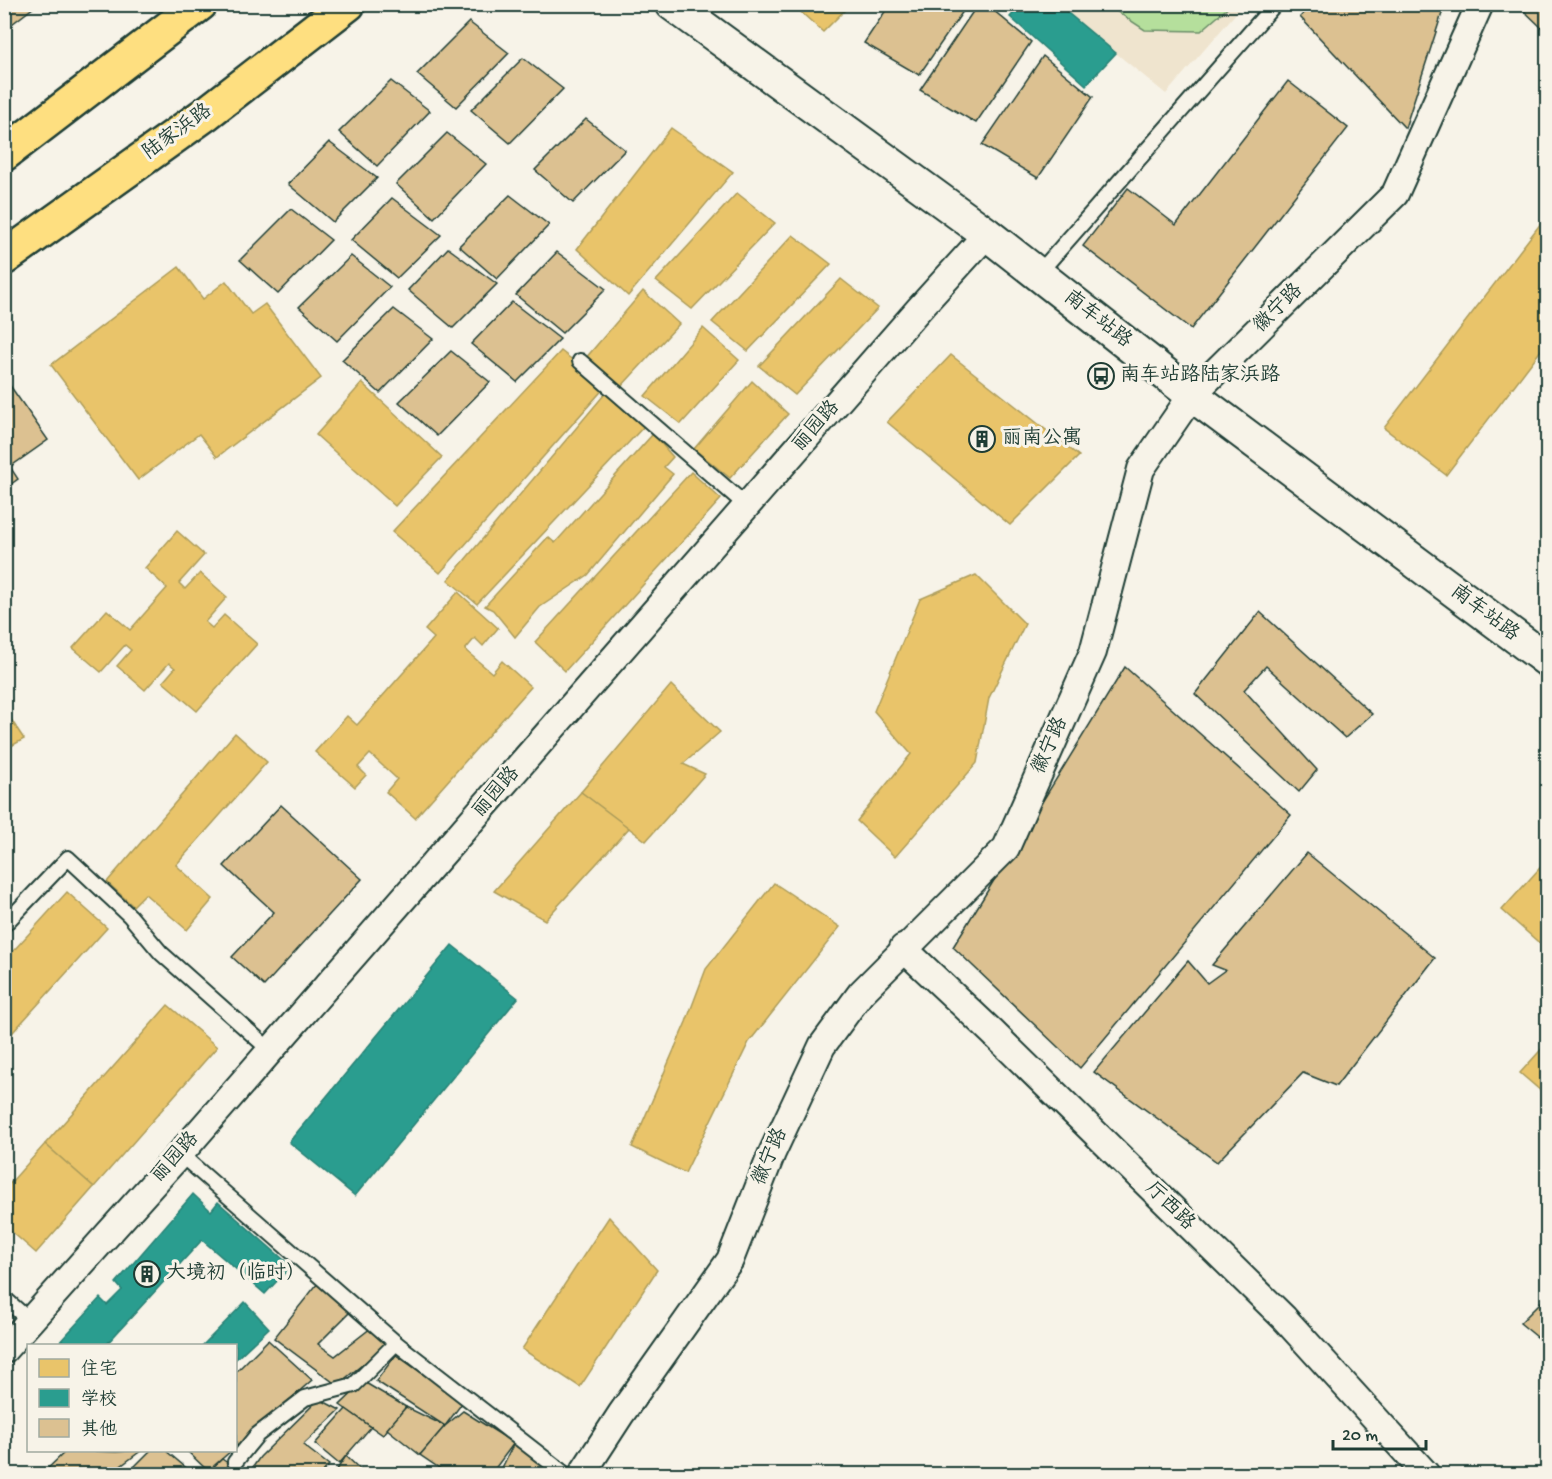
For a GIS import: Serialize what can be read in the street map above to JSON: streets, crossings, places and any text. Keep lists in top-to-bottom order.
{
  "streets": {
    "main road": ["陆家浜路"],
    "street": [
      "徽宁路",
      "南车站路",
      "丽园路",
      "厅西路"
    ]
  },
  "crossings": [
    ["徽宁路", "南车站路"],
    ["徽宁路", "厅西路"],
    ["南车站路", "丽园路"]
  ],
  "places": {
    "bus stop": ["南车站路陆家浜路"],
    "building": ["丽南公寓", "大境初（临时）"]
  },
  "legend": ["住宅", "学校", "其他"],
  "scale_bar": "20 m"
}
